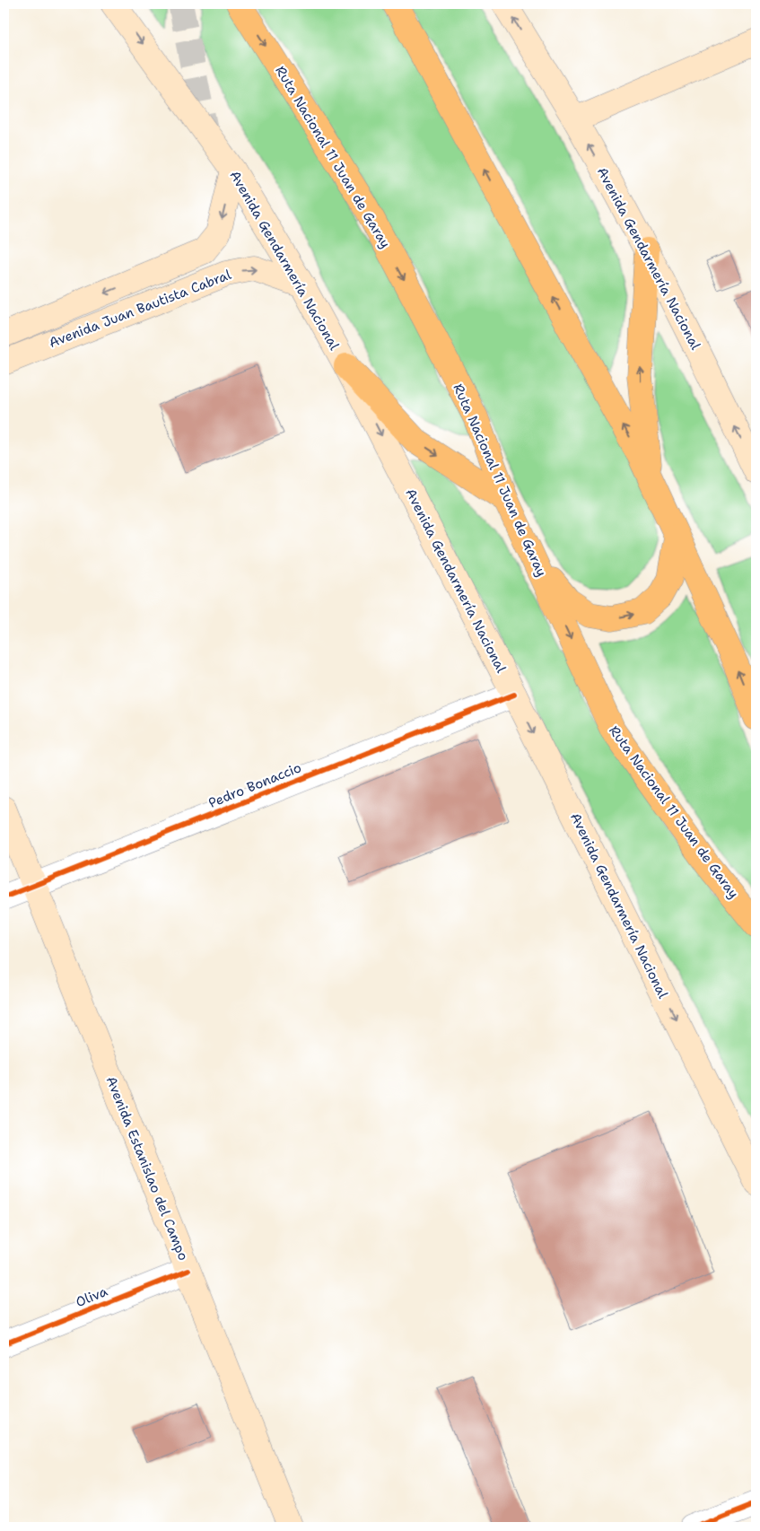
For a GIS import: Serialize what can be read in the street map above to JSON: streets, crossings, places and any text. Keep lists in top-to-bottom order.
{
  "streets": {
    "highway": ["Ruta Nacional 11 Juan de Garay"],
    "main road": ["Avenida Gendarmería Nacional", "Avenida Juan Bautista Cabral", "Avenida Estanislao del Campo"],
    "street": ["Pedro Bonaccio", "Oliva"]
  },
  "crossings": [
    ["Avenida Gendarmería Nacional", "Avenida Juan Bautista Cabral"],
    ["Avenida Gendarmería Nacional", "Pedro Bonaccio"],
    ["Pedro Bonaccio", "Avenida Estanislao del Campo"],
    ["Avenida Estanislao del Campo", "Oliva"]
  ]
}
